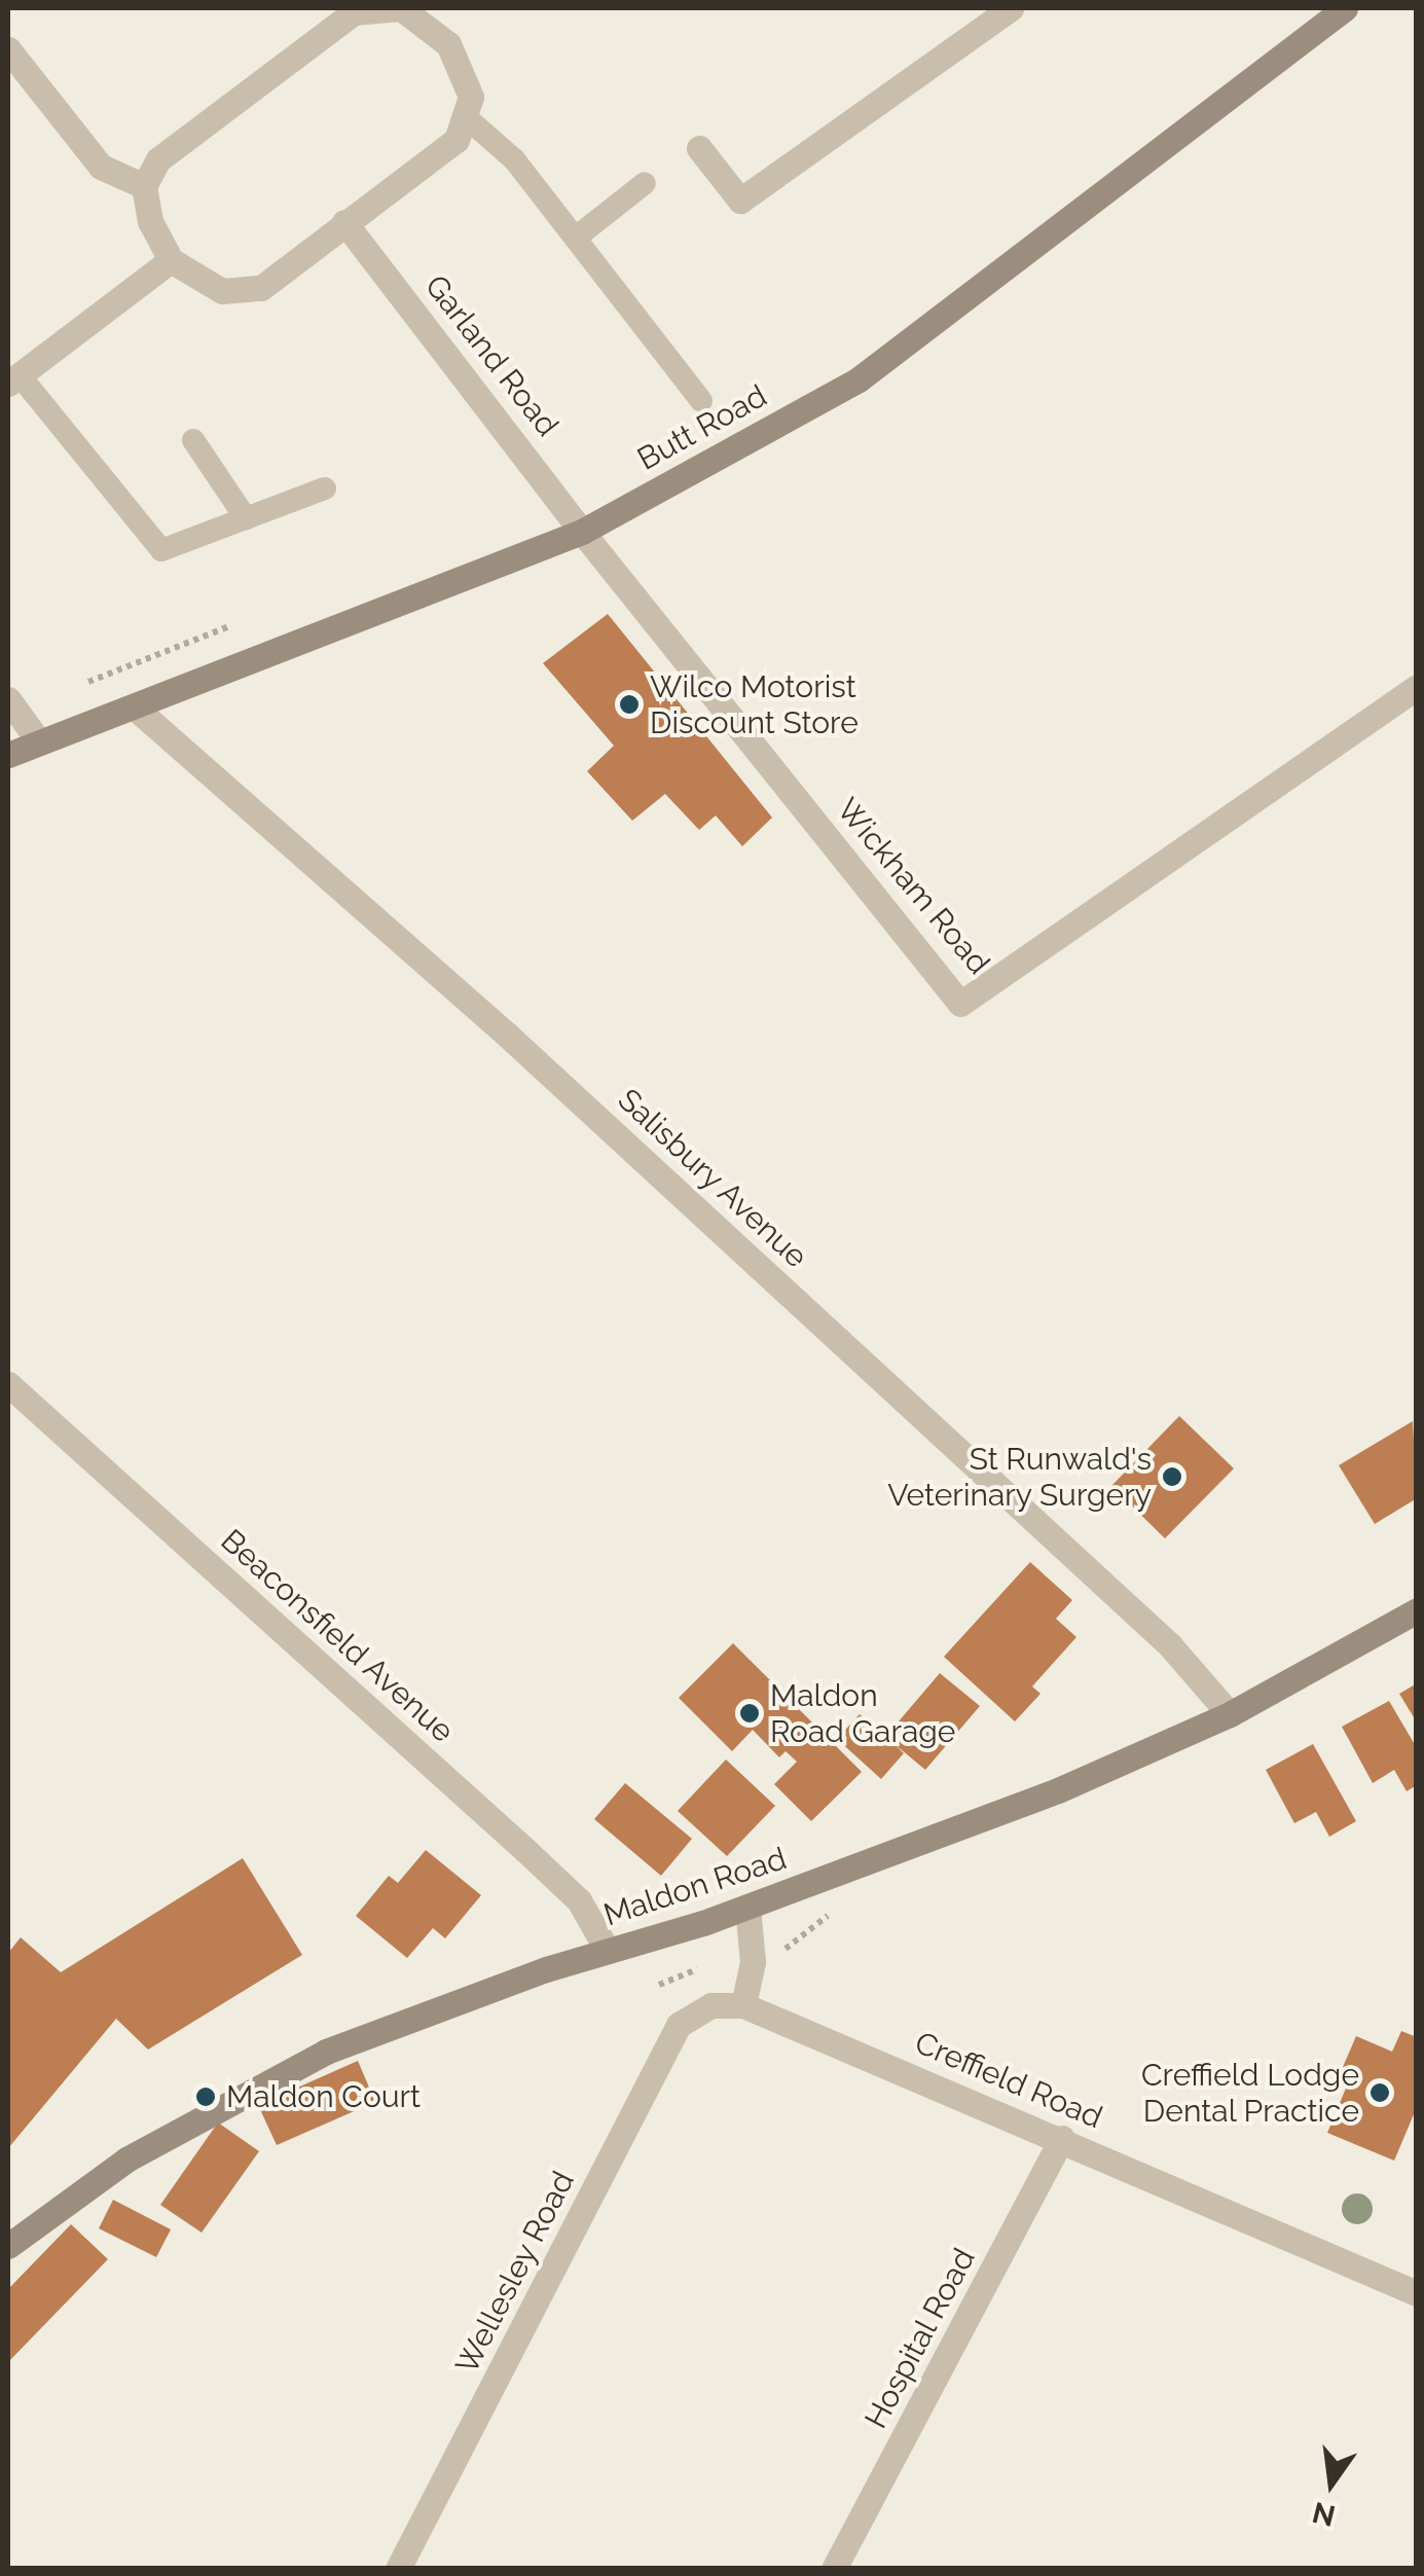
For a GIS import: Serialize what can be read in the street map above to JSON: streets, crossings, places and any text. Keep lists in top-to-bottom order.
{
  "streets": {
    "main road": ["Butt Road", "Maldon Road"],
    "street": [
      "Garland Road",
      "Wickham Road",
      "Salisbury Avenue",
      "Beaconsfield Avenue",
      "Creffield Road",
      "Wellesley Road",
      "Hospital Road"
    ]
  },
  "crossings": [
    ["Garland Road", "Butt Road"],
    ["Garland Road", "Wickham Road"],
    ["Butt Road", "Wickham Road"],
    ["Butt Road", "Salisbury Avenue"],
    ["Salisbury Avenue", "Maldon Road"],
    ["Beaconsfield Avenue", "Maldon Road"],
    ["Creffield Road", "Wellesley Road"],
    ["Creffield Road", "Hospital Road"]
  ],
  "places": [
    "Wilco Motorist Discount Store",
    "St Runwald's Veterinary Surgery",
    "Maldon Road Garage",
    "Creffield Lodge Dental Practice",
    "Maldon Court"
  ],
  "north": "bottom"
}
